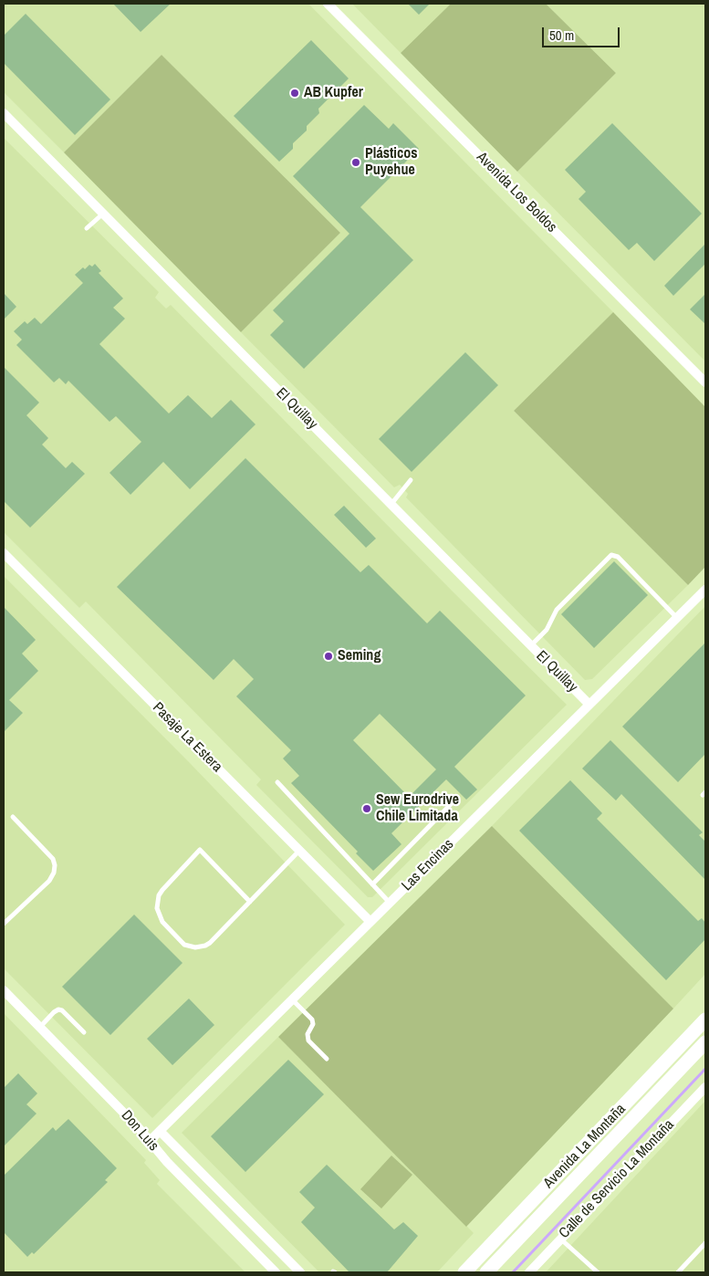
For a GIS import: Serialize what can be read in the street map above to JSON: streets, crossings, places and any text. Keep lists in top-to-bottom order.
{
  "streets": {
    "main road": ["Avenida La Montaña"],
    "street": [
      "Avenida Los Boldos",
      "El Quillay",
      "Pasaje La Estera",
      "Las Encinas",
      "Don Luis",
      "Calle de Servicio La Montaña"
    ]
  },
  "crossings": [
    ["El Quillay", "Las Encinas"],
    ["Pasaje La Estera", "Las Encinas"],
    ["Las Encinas", "Don Luis"]
  ],
  "places": [
    "AB Kupfer",
    "Plásticos Puyehue",
    "Seming",
    "Sew Eurodrive Chile Limitada"
  ],
  "scale_bar": "50 m"
}
